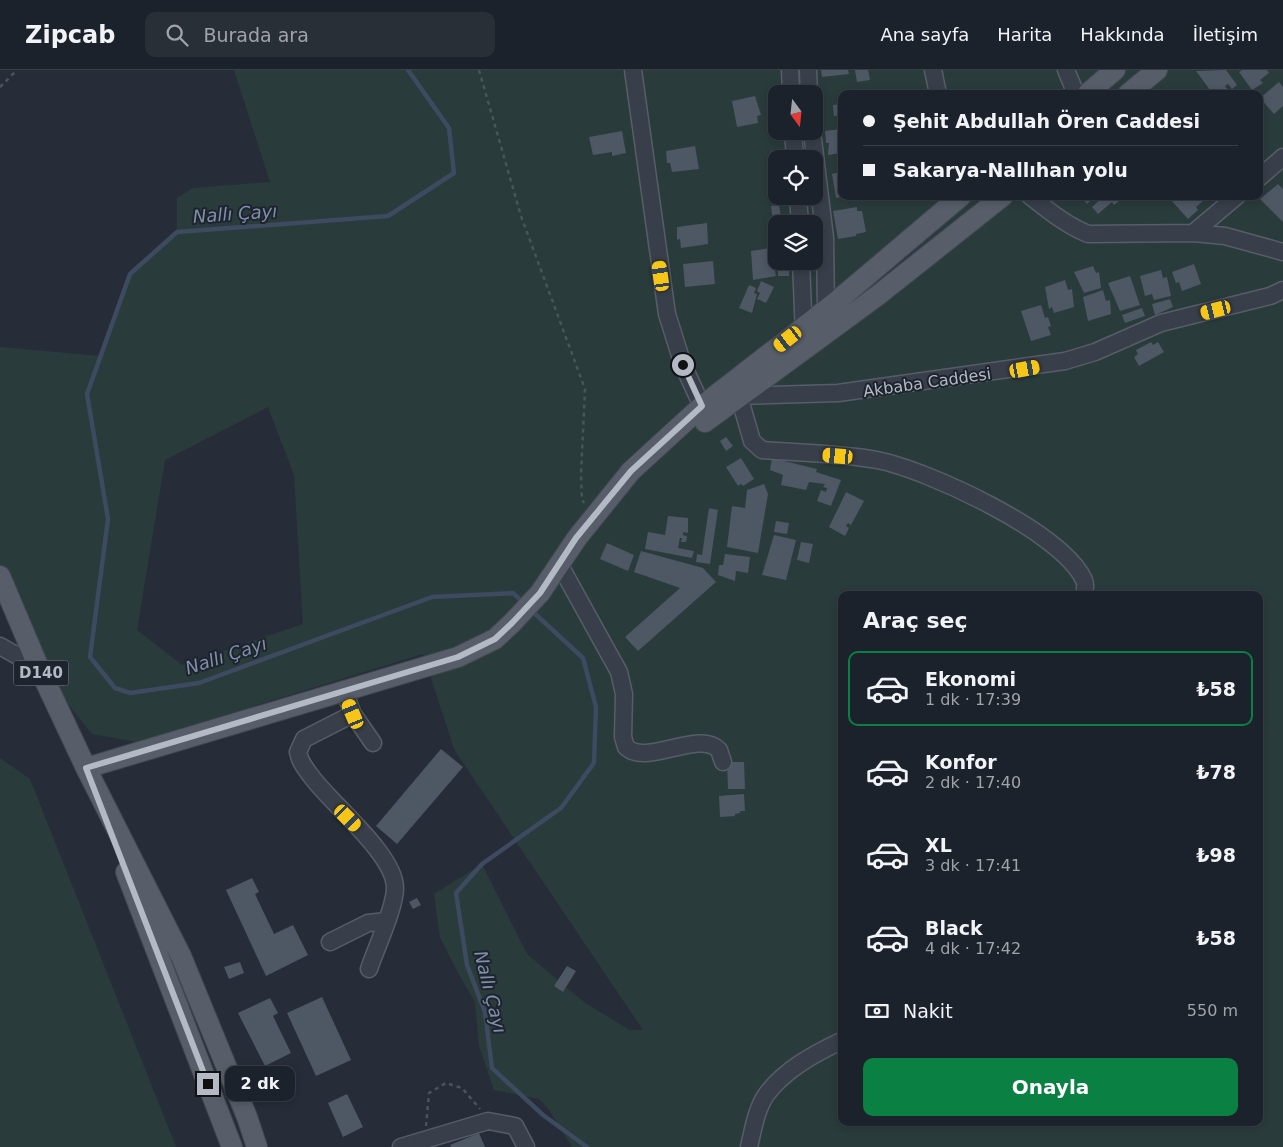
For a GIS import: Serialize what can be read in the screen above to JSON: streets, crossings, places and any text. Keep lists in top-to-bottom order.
{
  "streets": {
    "main road": ["D140"],
    "street": ["Akbaba Caddesi"]
  },
  "water": ["Nallı Çayı"],
  "north": "bottom",
  "page": {
    "header": "Zipcab",
    "search": "Burada ara",
    "nav": [
      "Ana sayfa",
      "Harita",
      "Hakkında",
      "İletişim"
    ],
    "banner": ["Şehit Abdullah Ören Caddesi", "Sakarya-Nallıhan yolu"],
    "heading": "Araç seç",
    "list": [
      {
        "name": "Ekonomi",
        "note": "1 dk · 17:39",
        "value": "₺58"
      },
      {
        "name": "Konfor",
        "note": "2 dk · 17:40",
        "value": "₺78"
      },
      {
        "name": "XL",
        "note": "3 dk · 17:41",
        "value": "₺98"
      },
      {
        "name": "Black",
        "note": "4 dk · 17:42",
        "value": "₺58"
      }
    ],
    "pay": ["Nakit", "550 m"],
    "buttons": "Onayla",
    "bubble": "2 dk"
  }
}
